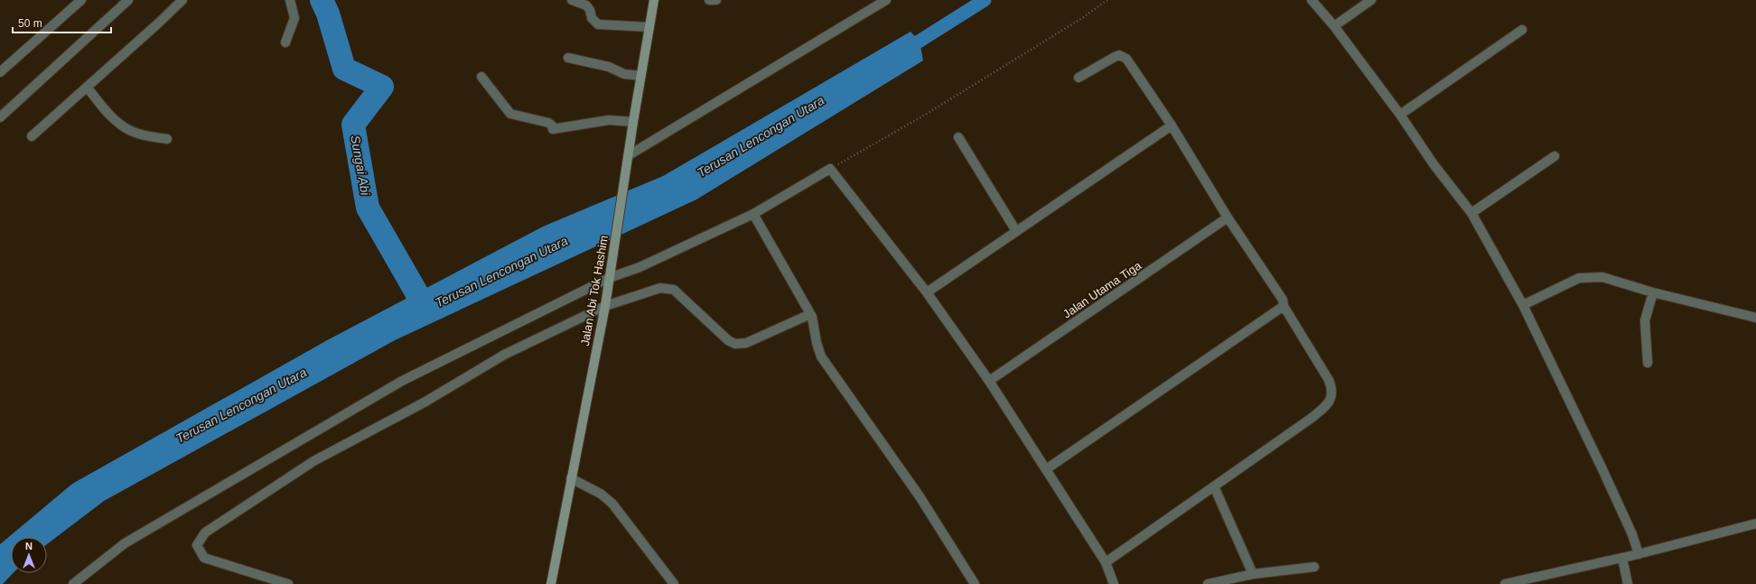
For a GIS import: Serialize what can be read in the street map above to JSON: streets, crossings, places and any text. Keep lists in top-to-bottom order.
{
  "streets": {
    "main road": ["Jalan Abi Tok Hashim"],
    "street": ["Jalan Utama Tiga"]
  },
  "water": ["Terusan Lencongan Utara", "Sungai Abi"],
  "scale_bar": "50 m",
  "north": "top"
}
